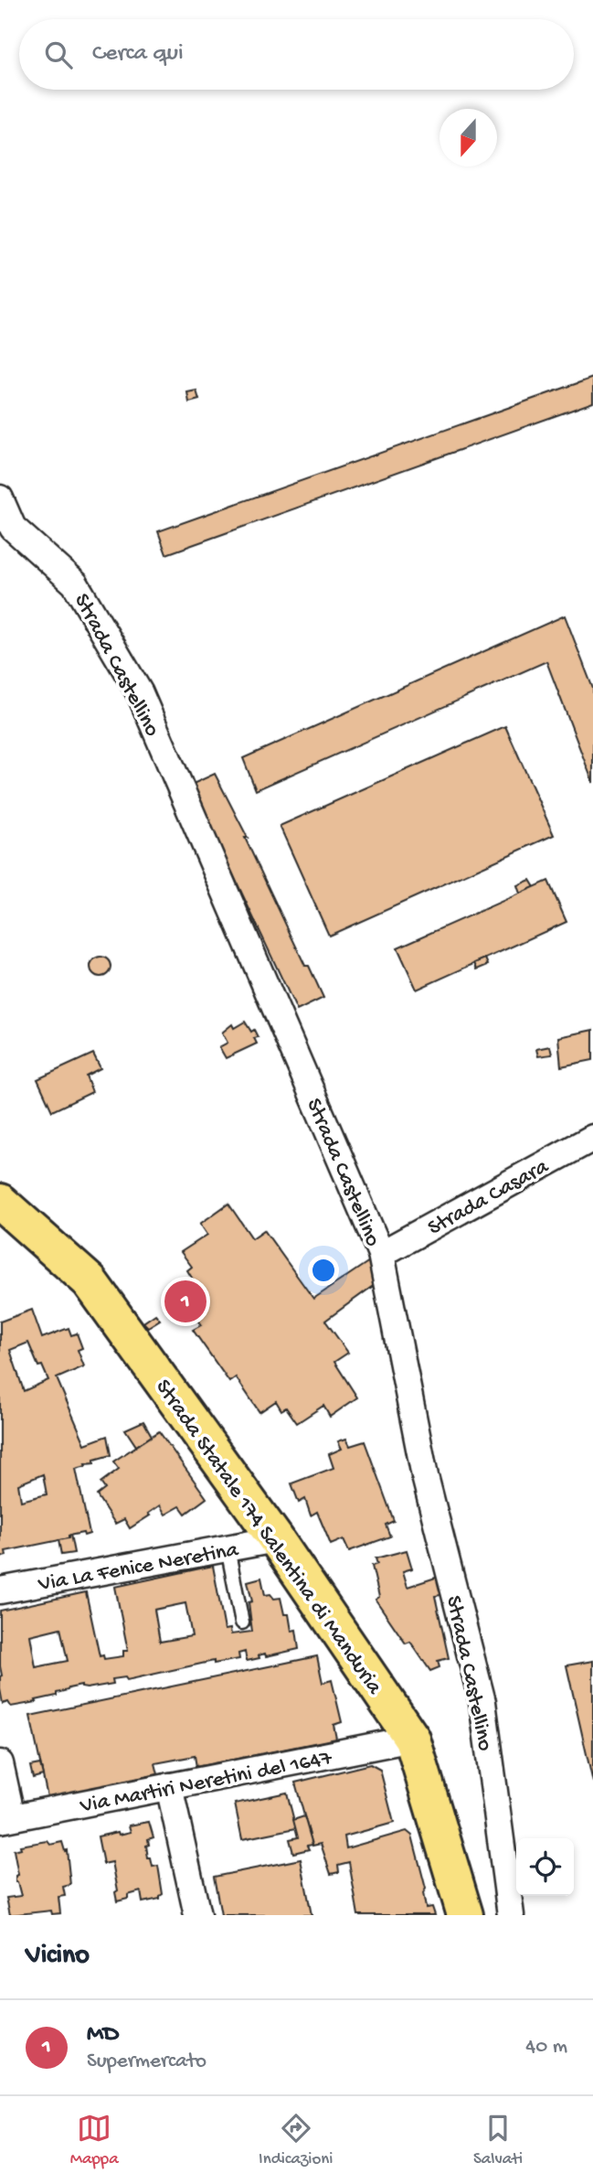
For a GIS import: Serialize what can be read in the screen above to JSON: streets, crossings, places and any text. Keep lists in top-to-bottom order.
{
  "streets": {
    "main road": ["Strada Statale 174 Salentina di Manduria"],
    "street": [
      "Strada Castellino",
      "Strada Casara",
      "Via La Fenice Neretina",
      "Via Martiri Neretini del 1647"
    ]
  },
  "crossings": [
    ["Strada Castellino", "Strada Casara"],
    ["Strada Statale 174 Salentina di Manduria", "Via La Fenice Neretina"],
    ["Strada Statale 174 Salentina di Manduria", "Via Martiri Neretini del 1647"]
  ],
  "north": "bottom",
  "page": {
    "search": "Cerca qui",
    "pins": "1",
    "heading": "Vicino",
    "list": [
      {
        "mark": "1",
        "name": "MD",
        "note": "Supermercato",
        "value": "40 m"
      }
    ],
    "nav": ["Mappa", "Indicazioni", "Salvati"]
  }
}
